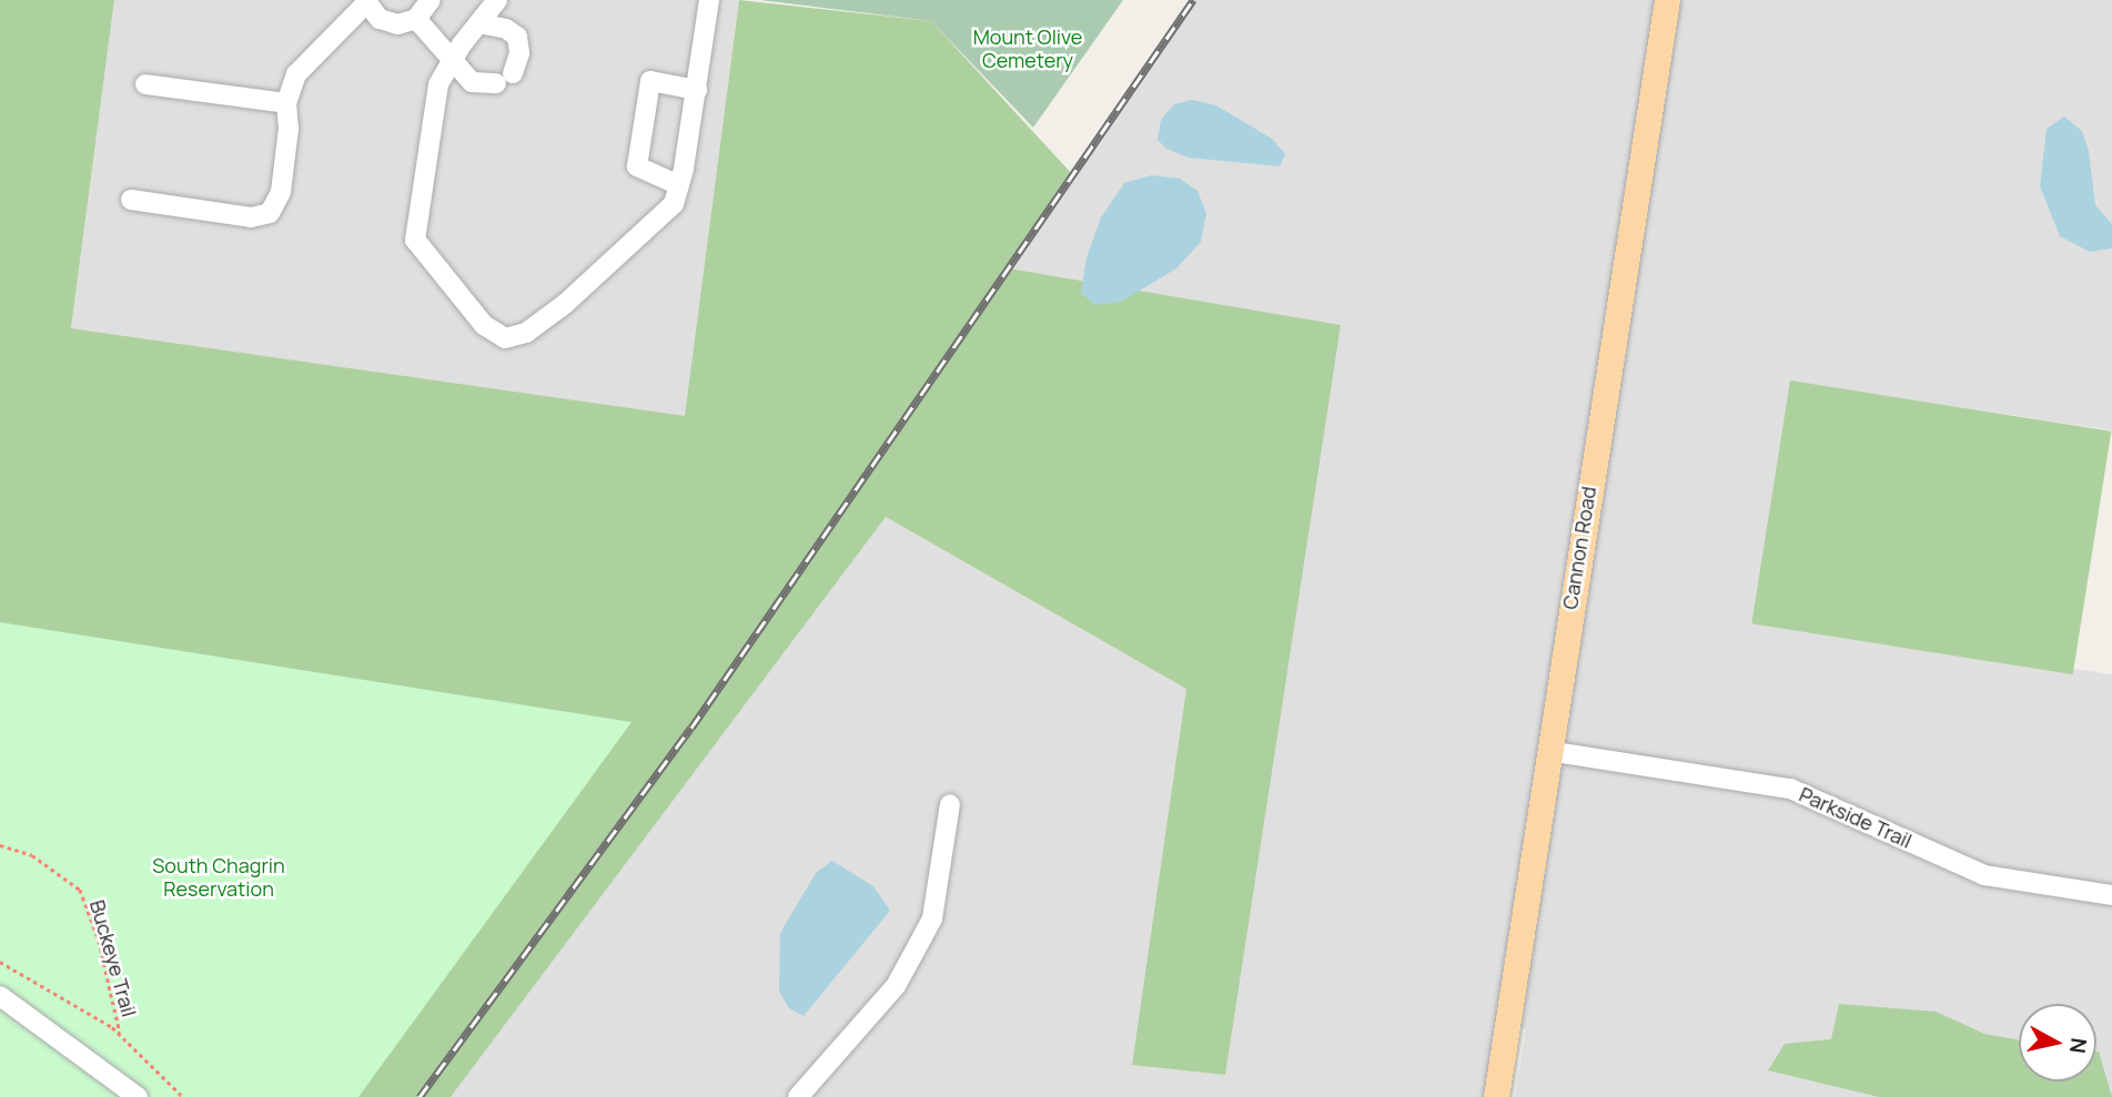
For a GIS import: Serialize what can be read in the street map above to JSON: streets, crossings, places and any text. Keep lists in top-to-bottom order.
{
  "streets": {
    "main road": ["Cannon Road"],
    "street": ["Parkside Trail"],
    "path": ["Buckeye Trail"]
  },
  "crossings": [
    ["Cannon Road", "Parkside Trail"]
  ],
  "parks": ["Mount Olive Cemetery", "South Chagrin Reservation"],
  "north": "right"
}
